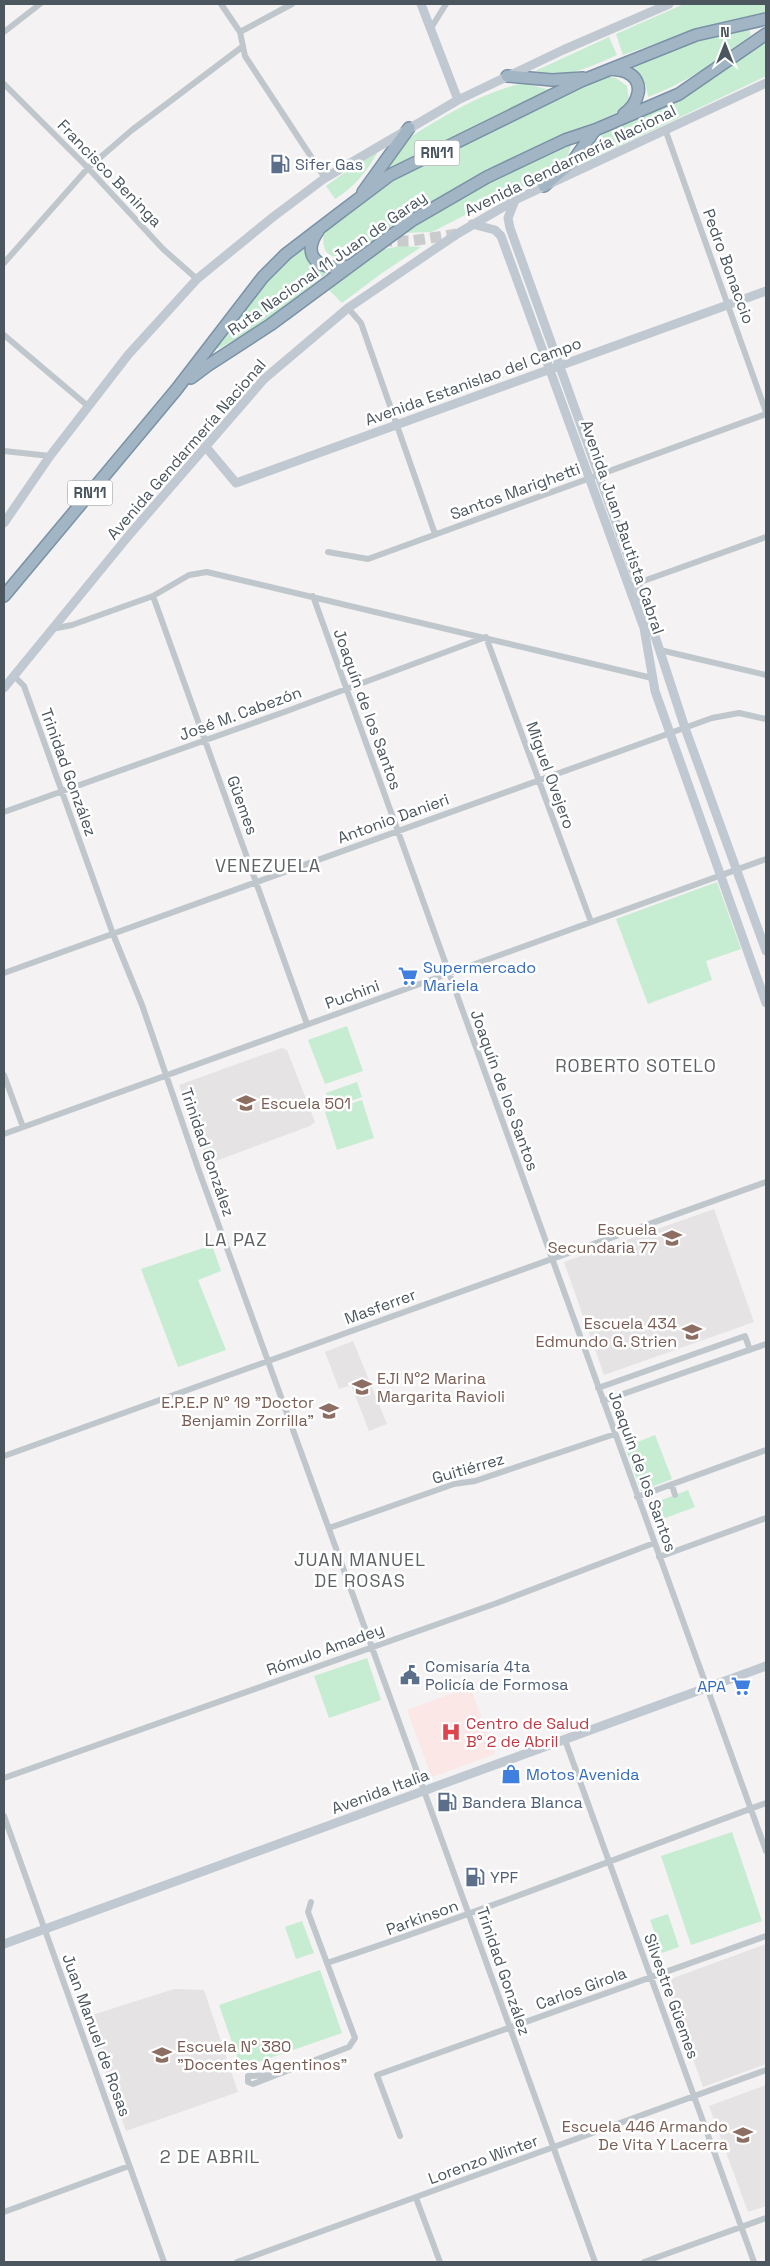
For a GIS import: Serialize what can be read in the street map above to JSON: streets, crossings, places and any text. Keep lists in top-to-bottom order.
{
  "streets": {
    "highway": ["RN11", "Ruta Nacional 11 Juan de Garay"],
    "main road": [
      "Avenida Gendarmería Nacional",
      "Avenida Estanislao del Campo",
      "Avenida Juan Bautista Cabral",
      "Avenida Italia"
    ],
    "street": [
      "Francisco Beninga",
      "Pedro Bonaccio",
      "Santos Marighetti",
      "Joaquín de los Santos",
      "José M. Cabezón",
      "Trinidad González",
      "Miguel Ovejero",
      "Güemes",
      "Antonio Danieri",
      "Puchini",
      "Masferrer",
      "Guitiérrez",
      "Rómulo Amadey",
      "Parkinson",
      "Carlos Girola",
      "Silvestre Güemes",
      "Juan Manuel de Rosas",
      "Lorenzo Winter"
    ]
  },
  "crossings": [
    ["Avenida Gendarmería Nacional", "Pedro Bonaccio"],
    ["Avenida Gendarmería Nacional", "Avenida Estanislao del Campo"],
    ["Avenida Gendarmería Nacional", "Avenida Juan Bautista Cabral"],
    ["Avenida Gendarmería Nacional", "Trinidad González"],
    ["Pedro Bonaccio", "Avenida Estanislao del Campo"],
    ["Pedro Bonaccio", "Santos Marighetti"],
    ["Avenida Estanislao del Campo", "Avenida Juan Bautista Cabral"],
    ["Santos Marighetti", "Avenida Juan Bautista Cabral"],
    ["Avenida Juan Bautista Cabral", "Antonio Danieri"],
    ["Avenida Juan Bautista Cabral", "Puchini"],
    ["Joaquín de los Santos", "José M. Cabezón"],
    ["Joaquín de los Santos", "Antonio Danieri"],
    ["Joaquín de los Santos", "Puchini"],
    ["Joaquín de los Santos", "Masferrer"],
    ["Joaquín de los Santos", "Guitiérrez"],
    ["Joaquín de los Santos", "Rómulo Amadey"],
    ["Joaquín de los Santos", "Avenida Italia"],
    ["Joaquín de los Santos", "Parkinson"],
    ["José M. Cabezón", "Trinidad González"],
    ["José M. Cabezón", "Miguel Ovejero"],
    ["José M. Cabezón", "Güemes"],
    ["Trinidad González", "Antonio Danieri"],
    ["Trinidad González", "Puchini"],
    ["Trinidad González", "Masferrer"],
    ["Trinidad González", "Guitiérrez"],
    ["Trinidad González", "Rómulo Amadey"],
    ["Trinidad González", "Avenida Italia"],
    ["Trinidad González", "Parkinson"],
    ["Trinidad González", "Carlos Girola"],
    ["Trinidad González", "Lorenzo Winter"],
    ["Miguel Ovejero", "Antonio Danieri"],
    ["Miguel Ovejero", "Puchini"],
    ["Güemes", "Antonio Danieri"],
    ["Güemes", "Puchini"],
    ["Avenida Italia", "Silvestre Güemes"],
    ["Avenida Italia", "Juan Manuel de Rosas"],
    ["Parkinson", "Silvestre Güemes"],
    ["Carlos Girola", "Silvestre Güemes"],
    ["Silvestre Güemes", "Lorenzo Winter"]
  ],
  "districts": [
    "VENEZUELA",
    "ROBERTO SOTELO",
    "LA PAZ",
    "JUAN MANUEL DE ROSAS",
    "2 DE ABRIL"
  ],
  "places": {
    "fuel station": ["Sifer Gas", "Bandera Blanca", "YPF"],
    "supermarket": ["Supermercado Mariela", "APA"],
    "school or university": [
      "Escuela 501",
      "Escuela Secundaria 77",
      "Escuela 434 Edmundo G. Strien",
      "EJI N°2 Marina Margarita Ravioli",
      "E.P.E.P N° 19 \"Doctor Benjamin Zorrilla\"",
      "Escuela N° 380 \"Docentes Agentinos\"",
      "Escuela 446 Armando De Vita Y Lacerra"
    ],
    "public building": ["Comisaría 4ta Policía de Formosa"],
    "hospital": ["Centro de Salud B° 2 de Abril"],
    "shop": ["Motos Avenida"]
  },
  "north": "top"
}
